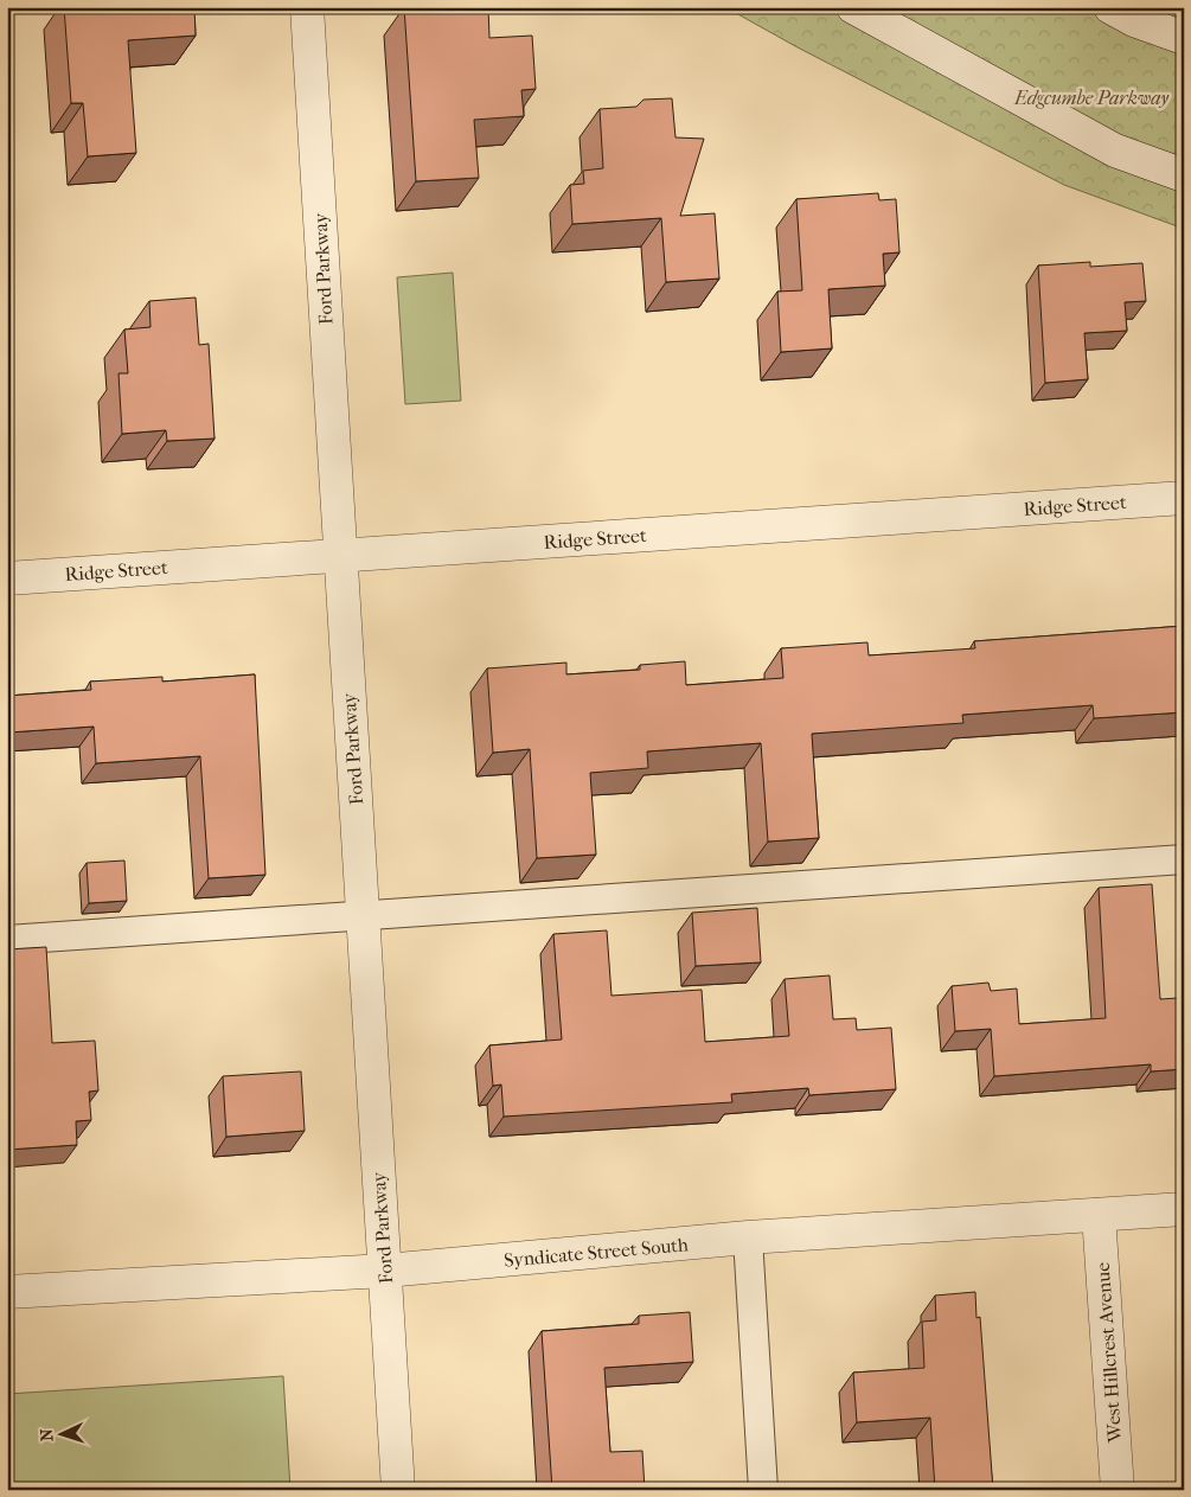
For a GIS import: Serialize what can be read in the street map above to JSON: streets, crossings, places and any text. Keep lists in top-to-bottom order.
{
  "streets": {
    "street": [
      "Ford Parkway",
      "Ridge Street",
      "Syndicate Street South",
      "West Hillcrest Avenue"
    ]
  },
  "crossings": [
    ["Ford Parkway", "Ridge Street"],
    ["Ford Parkway", "Syndicate Street South"],
    ["Syndicate Street South", "West Hillcrest Avenue"]
  ],
  "parks": ["Edgcumbe Parkway"],
  "north": "left"
}
